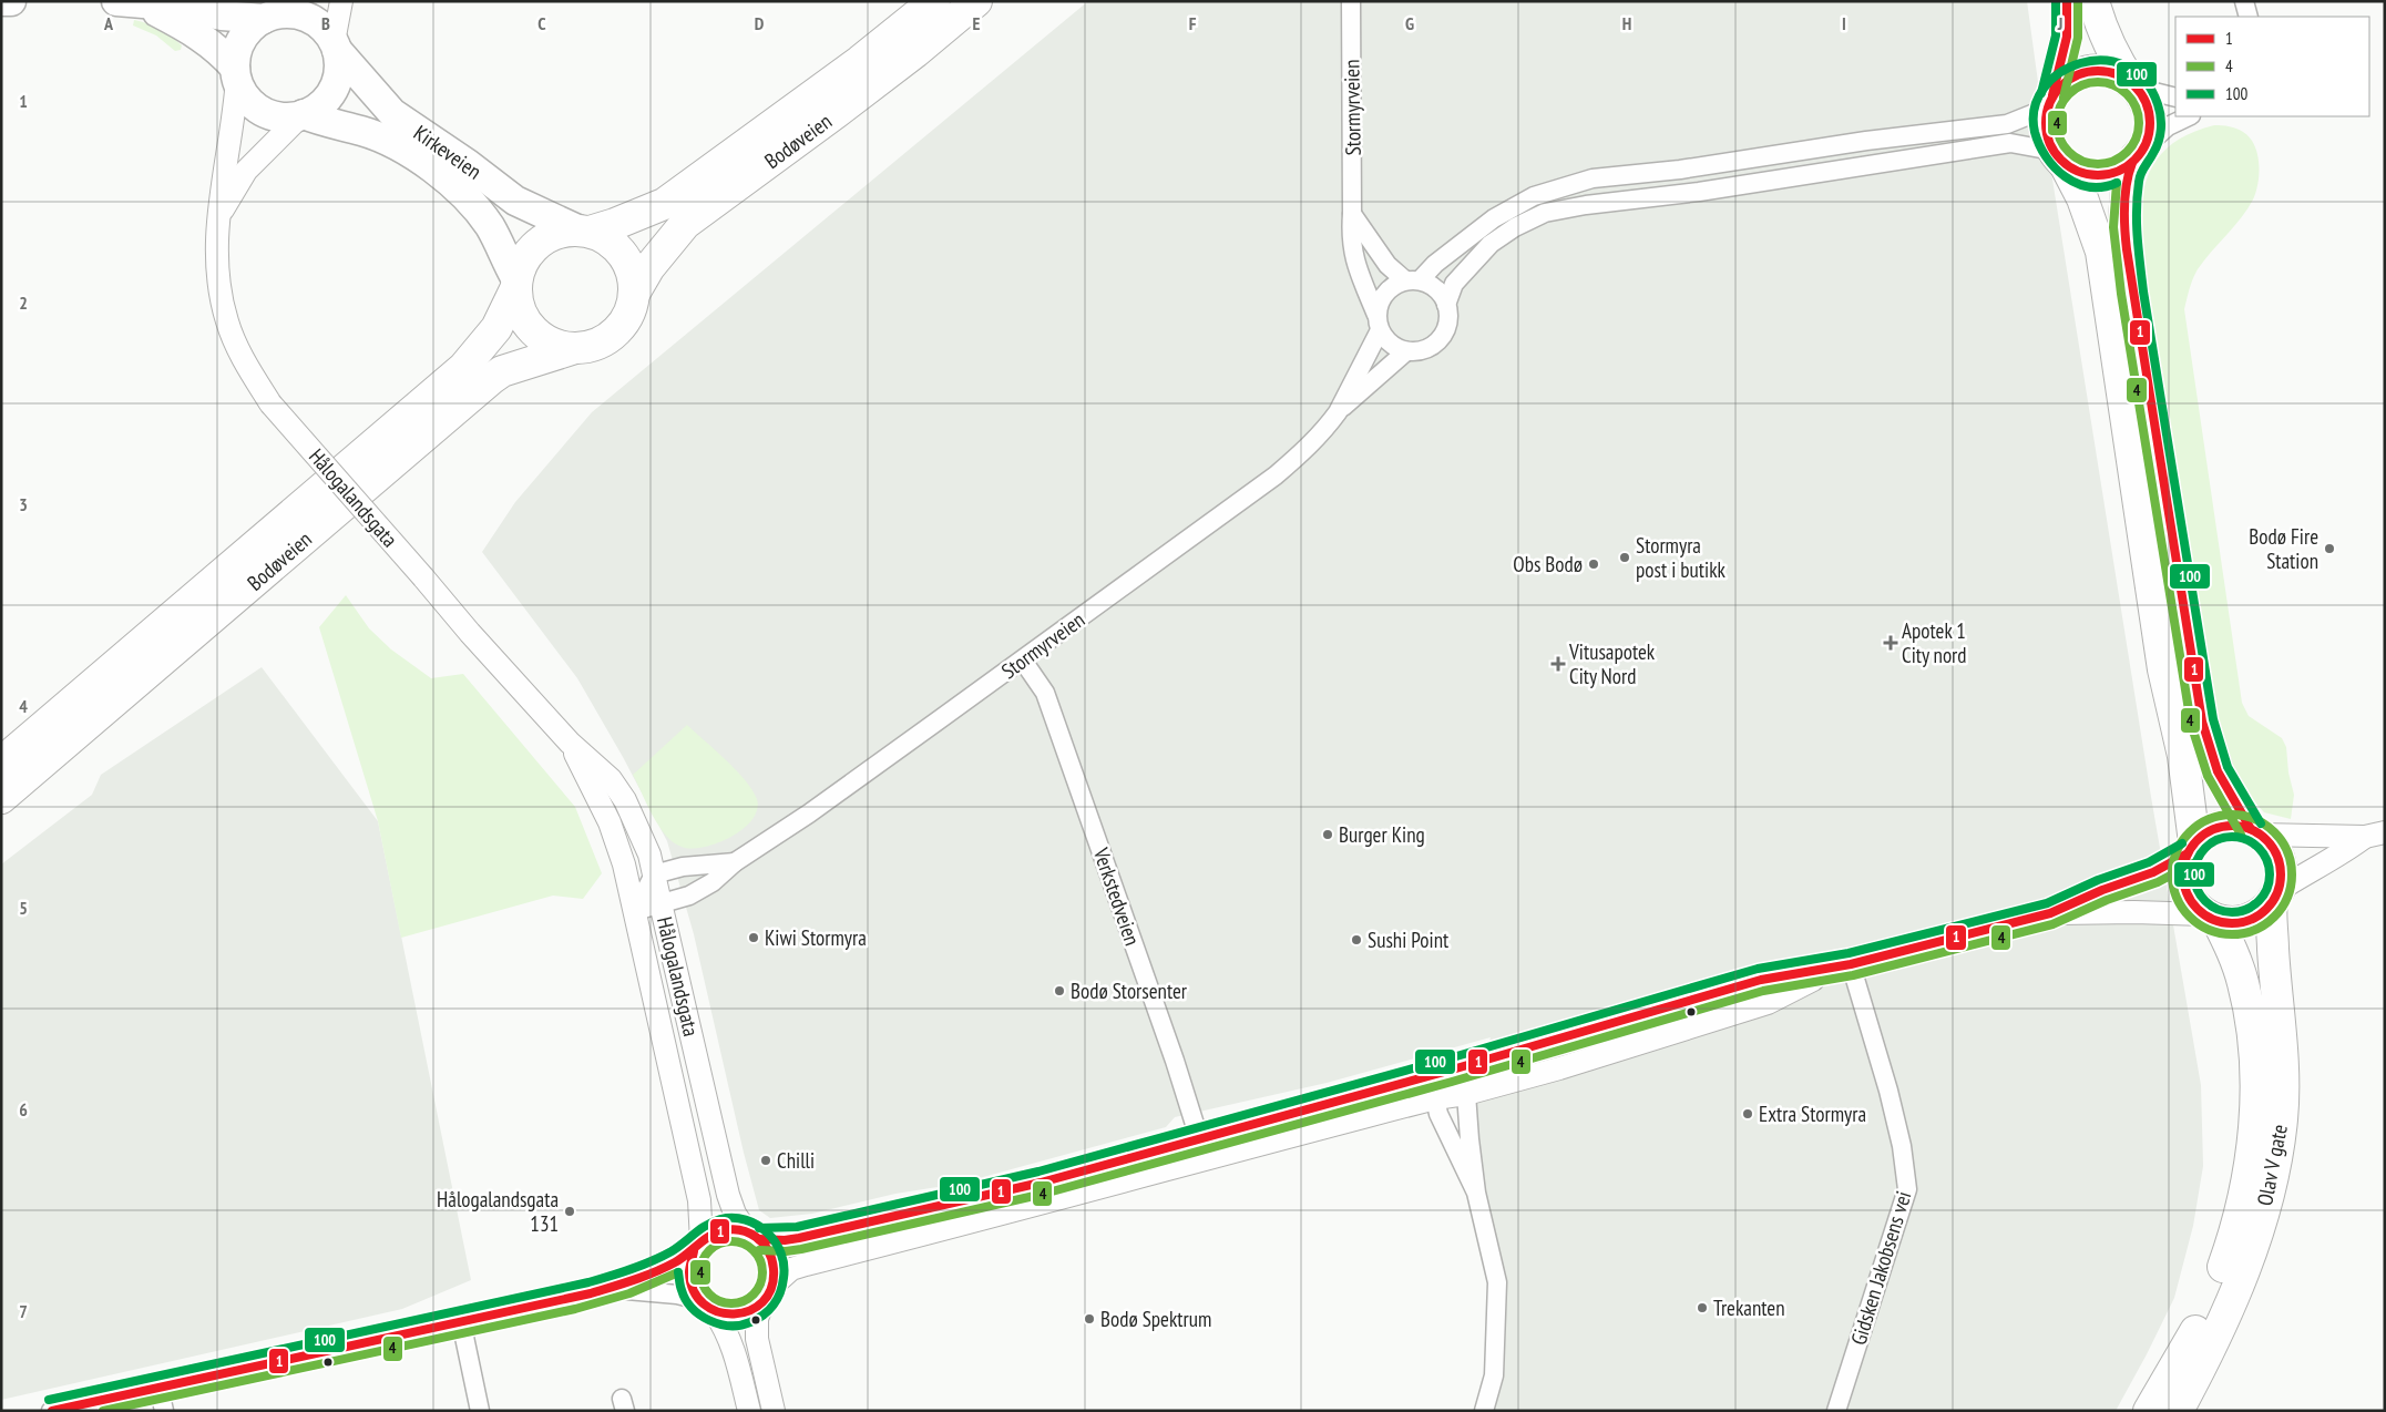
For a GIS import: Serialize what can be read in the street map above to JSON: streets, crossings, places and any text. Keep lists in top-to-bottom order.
{
  "streets": {
    "highway": ["Bodøveien", "Olav V gate"],
    "main road": ["Kirkeveien"],
    "street": [
      "Stormyrveien",
      "Hålogalandsgata",
      "Verkstedveien",
      "Gidsken Jakobsens vei"
    ]
  },
  "crossings": [
    ["Stormyrveien", "Hålogalandsgata"],
    ["Stormyrveien", "Verkstedveien"],
    ["Bodøveien", "Kirkeveien"],
    ["Kirkeveien", "Hålogalandsgata"]
  ],
  "places": {
    "other": [
      "Bodø Fire Station",
      "Stormyra post i butikk",
      "Obs Bodø",
      "Burger King",
      "Kiwi Stormyra",
      "Sushi Point",
      "Bodø Storsenter",
      "Extra Stormyra",
      "Chilli",
      "Hålogalandsgata 131",
      "Trekanten",
      "Bodø Spektrum"
    ],
    "health": ["Apotek 1 City nord", "Vitusapotek City Nord"]
  },
  "lines": ["transit line 1", "transit line 4", "transit line 100"],
  "legend": ["1", "4", "100"],
  "grid": {
    "columns": [
      "A",
      "B",
      "C",
      "D",
      "E",
      "F",
      "G",
      "H",
      "I",
      "J"
    ],
    "rows": [
      "1",
      "2",
      "3",
      "4",
      "5",
      "6",
      "7"
    ]
  }
}
